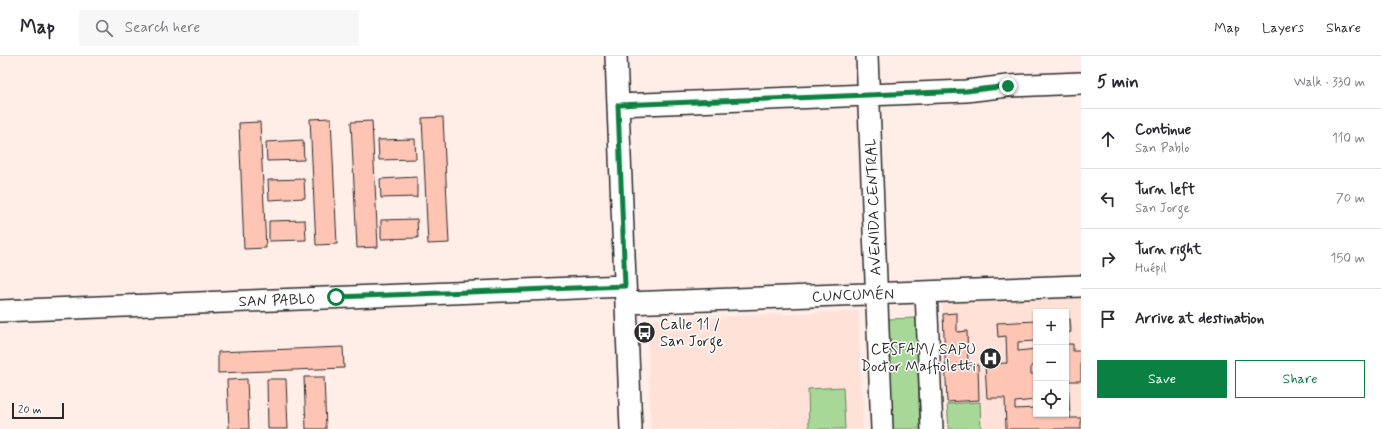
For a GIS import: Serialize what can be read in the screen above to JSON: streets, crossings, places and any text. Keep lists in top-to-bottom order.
{
  "streets": {
    "street": ["AVENIDA CENTRAL", "CUNCUMÉN", "SAN PABLO"]
  },
  "crossings": [
    ["AVENIDA CENTRAL", "CUNCUMÉN"],
    ["CUNCUMÉN", "SAN PABLO"]
  ],
  "places": {
    "bus stop": ["Calle 11 / San Jorge"],
    "hospital": ["CESFAM/ SAPU Doctor Maffioletti"]
  },
  "scale_bar": "20 m",
  "page": {
    "header": "Map",
    "search": "Search here",
    "nav": ["Map", "Layers", "Share"],
    "heading": ["5 min", "Walk · 330 m"],
    "list": [
      ["Continue", "San Pablo", "110 m"],
      ["Turn left", "San Jorge", "70 m"],
      ["Turn right", "Huépil", "150 m"],
      "Arrive at destination"
    ],
    "map_buttons": ["+", "−"],
    "buttons": ["Save", "Share"],
    "scale": "20 m"
  }
}
